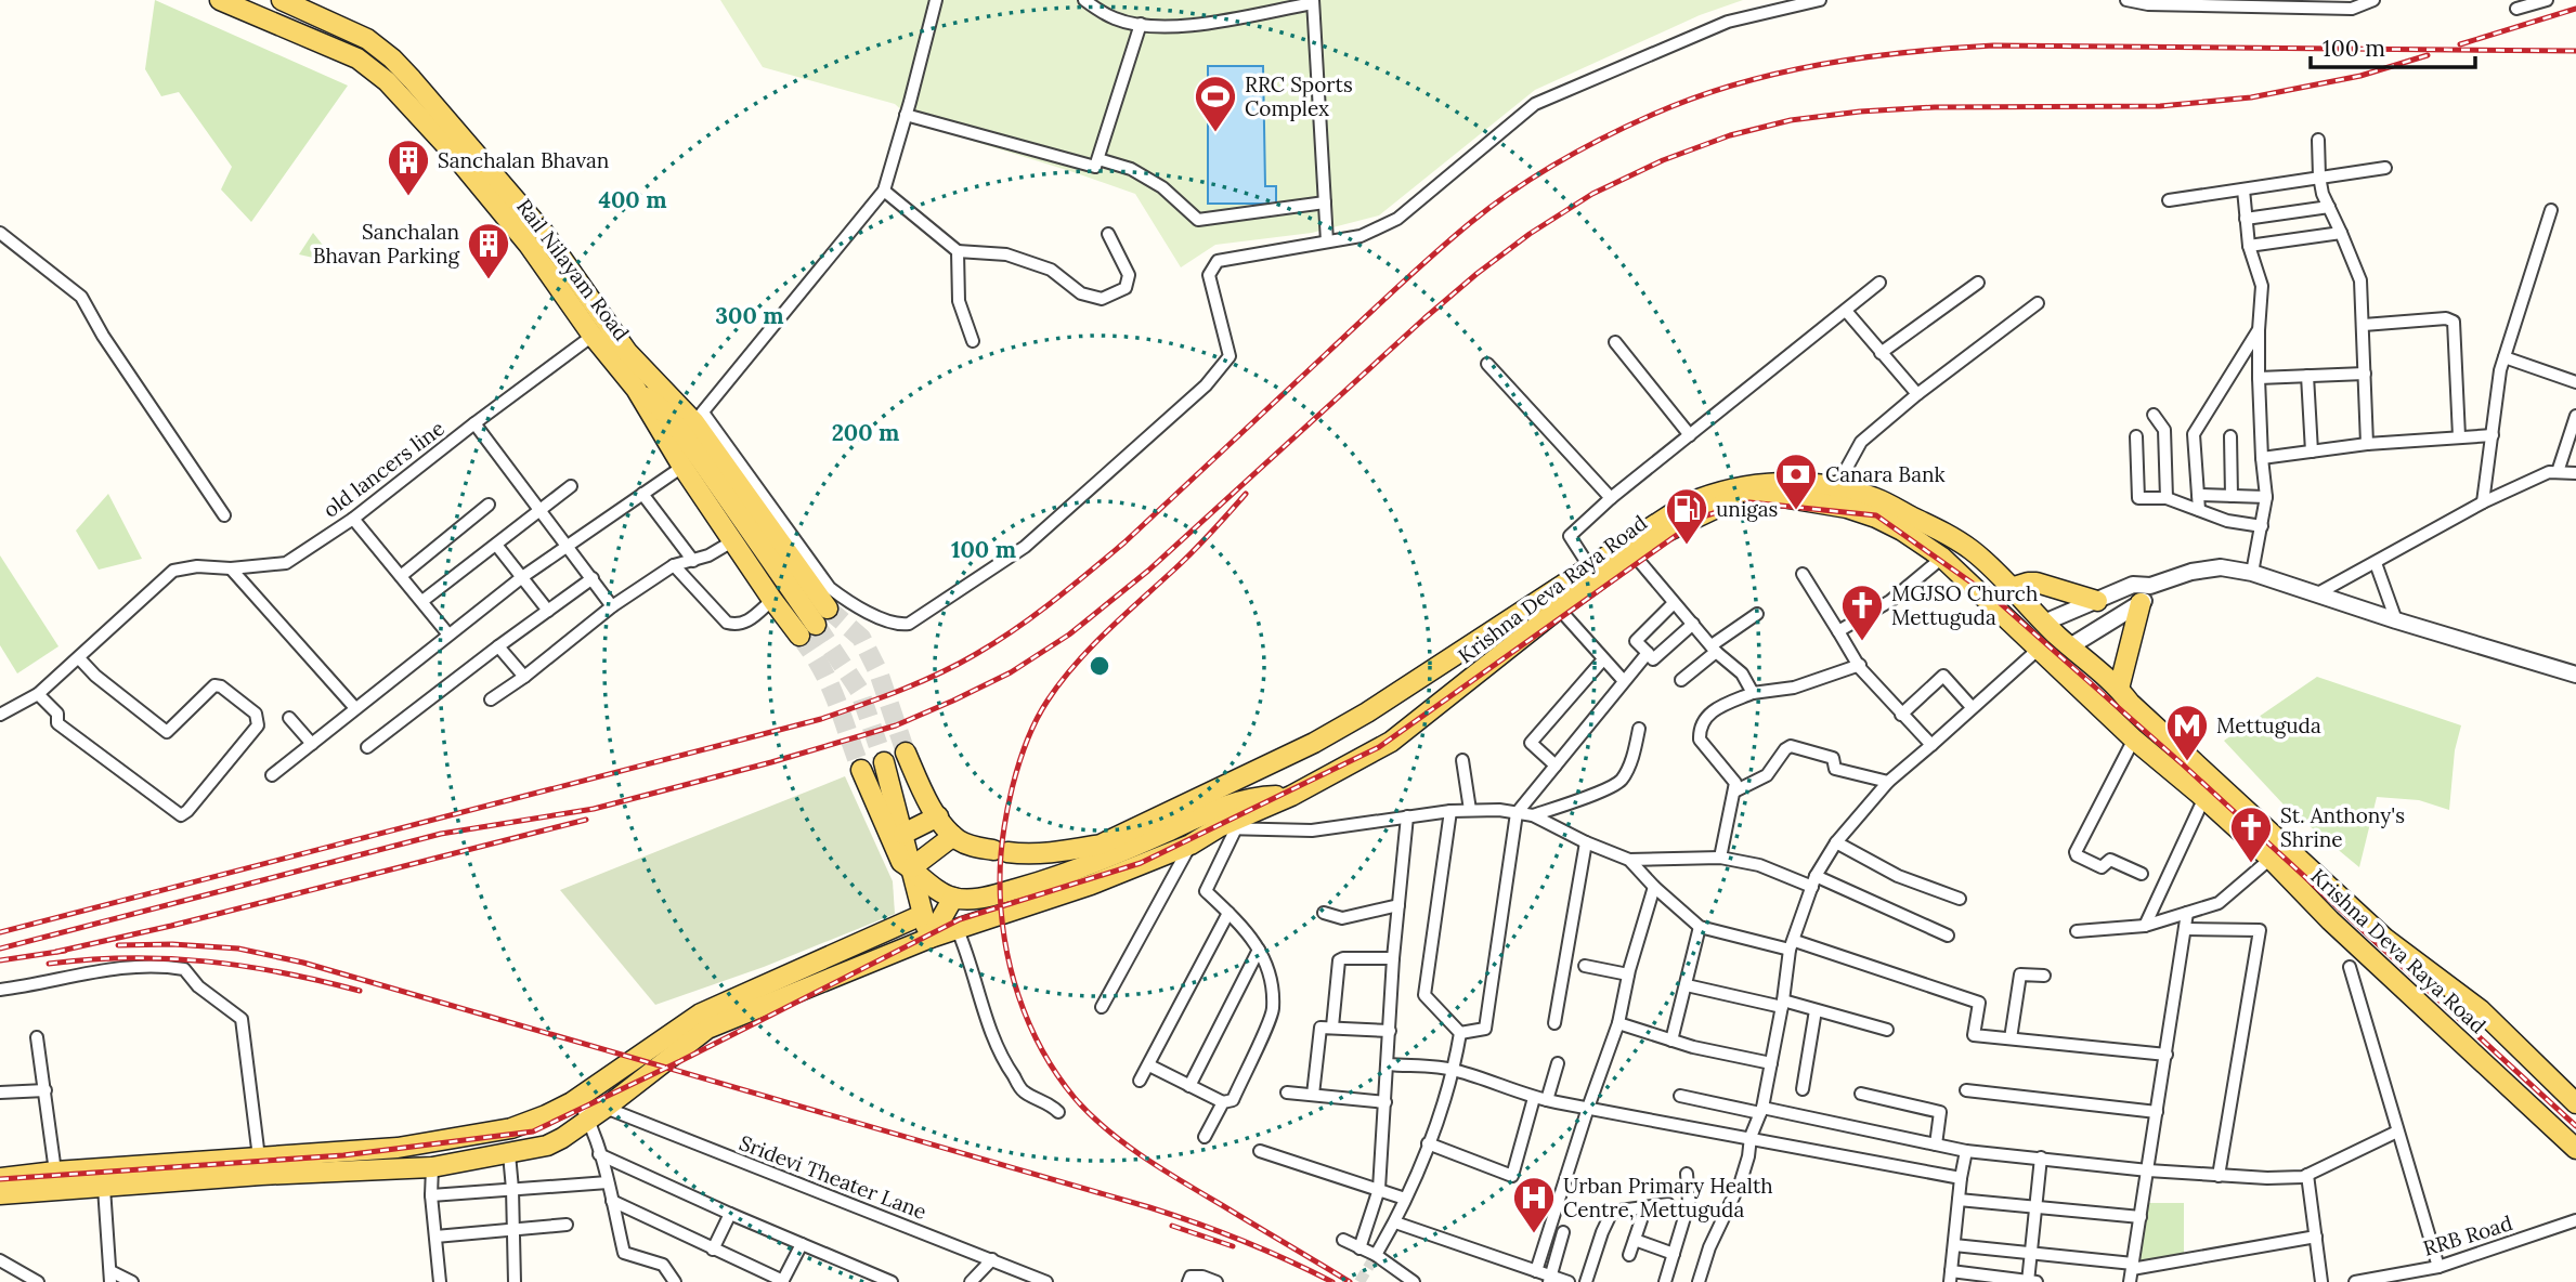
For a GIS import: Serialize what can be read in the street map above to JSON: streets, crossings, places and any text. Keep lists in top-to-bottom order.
{
  "streets": {
    "main road": ["Rail Nilayam Road", "Krishna Deva Raya Road"],
    "street": ["old lancers line", "Sridevi Theater Lane", "RRB Road"]
  },
  "crossings": [
    ["Rail Nilayam Road", "old lancers line"],
    ["Krishna Deva Raya Road", "Sridevi Theater Lane"]
  ],
  "places": {
    "sports": ["RRC Sports Complex"],
    "building": ["Sanchalan Bhavan", "Sanchalan Bhavan Parking"],
    "bank": ["Canara Bank"],
    "fuel station": ["unigas"],
    "church": ["MGJSO Church Mettuguda", "St. Anthony's Shrine"],
    "metro station": ["Mettuguda"],
    "hospital": ["Urban Primary Health Centre, Mettuguda"]
  },
  "scale_bar": "100 m",
  "rings": [
    "400 m",
    "300 m",
    "200 m",
    "100 m"
  ]
}
